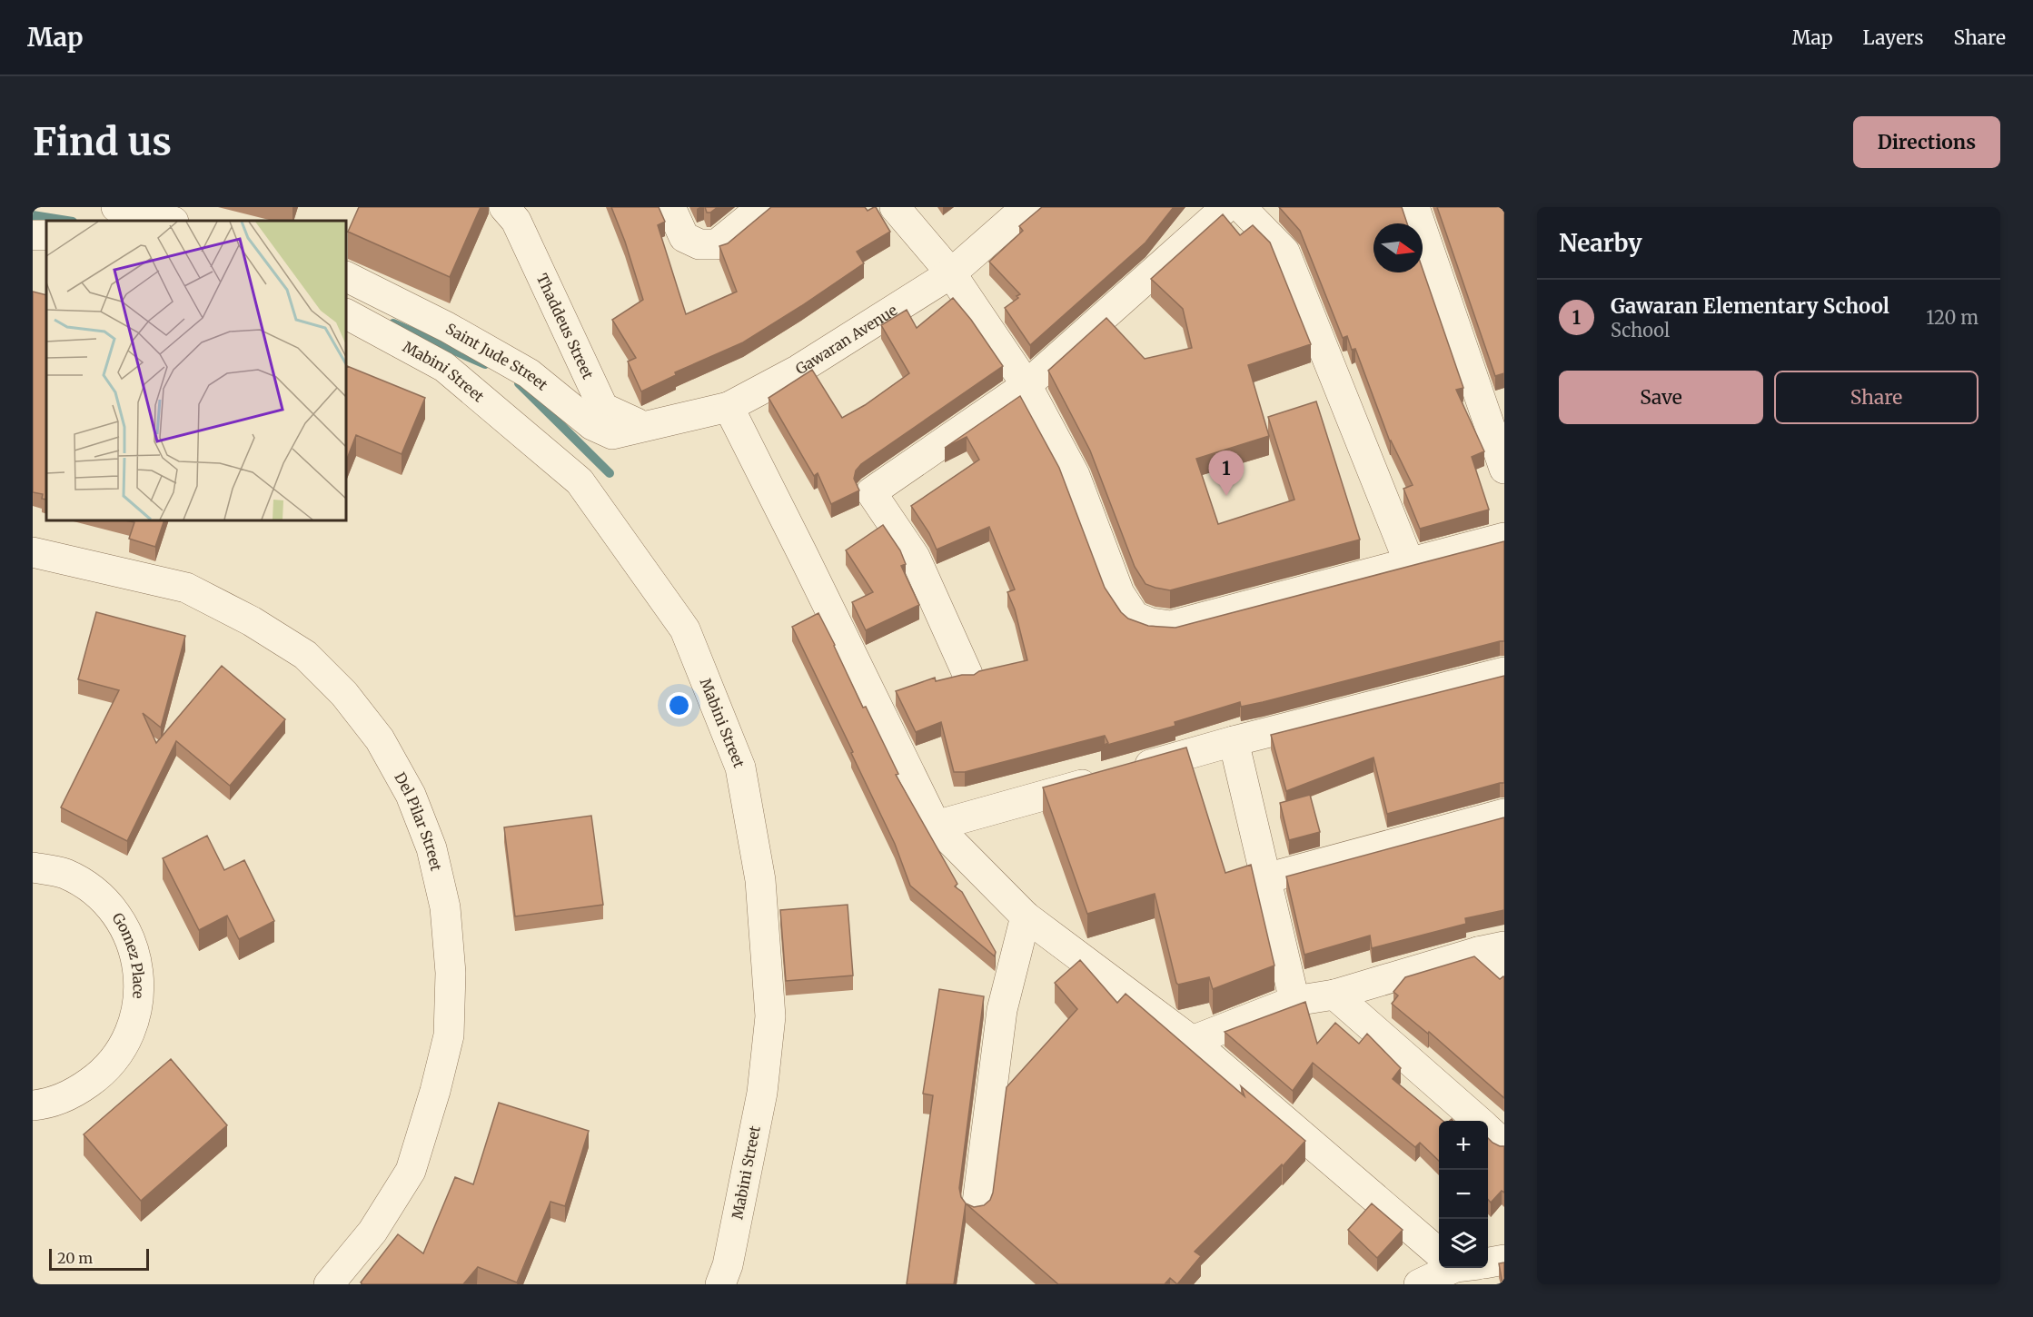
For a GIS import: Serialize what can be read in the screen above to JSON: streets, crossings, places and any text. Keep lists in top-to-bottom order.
{
  "streets": {
    "street": [
      "Thaddeus Street",
      "Gawaran Avenue",
      "Saint Jude Street",
      "Mabini Street",
      "Del Pilar Street",
      "Gomez Place"
    ]
  },
  "crossings": [
    ["Thaddeus Street", "Gawaran Avenue"],
    ["Thaddeus Street", "Saint Jude Street"],
    ["Gawaran Avenue", "Saint Jude Street"]
  ],
  "scale_bar": "20 m",
  "north": "right",
  "page": {
    "header": "Map",
    "nav": ["Map", "Layers", "Share"],
    "buttons": [
      "Directions",
      ["Save", "Share"]
    ],
    "title": "Find us",
    "heading": "Nearby",
    "list": [
      {
        "mark": "1",
        "name": "Gawaran Elementary School",
        "note": "School",
        "value": "120 m"
      }
    ],
    "pins": "1",
    "map_buttons": ["+", "−"],
    "scale": "20 m"
  }
}
